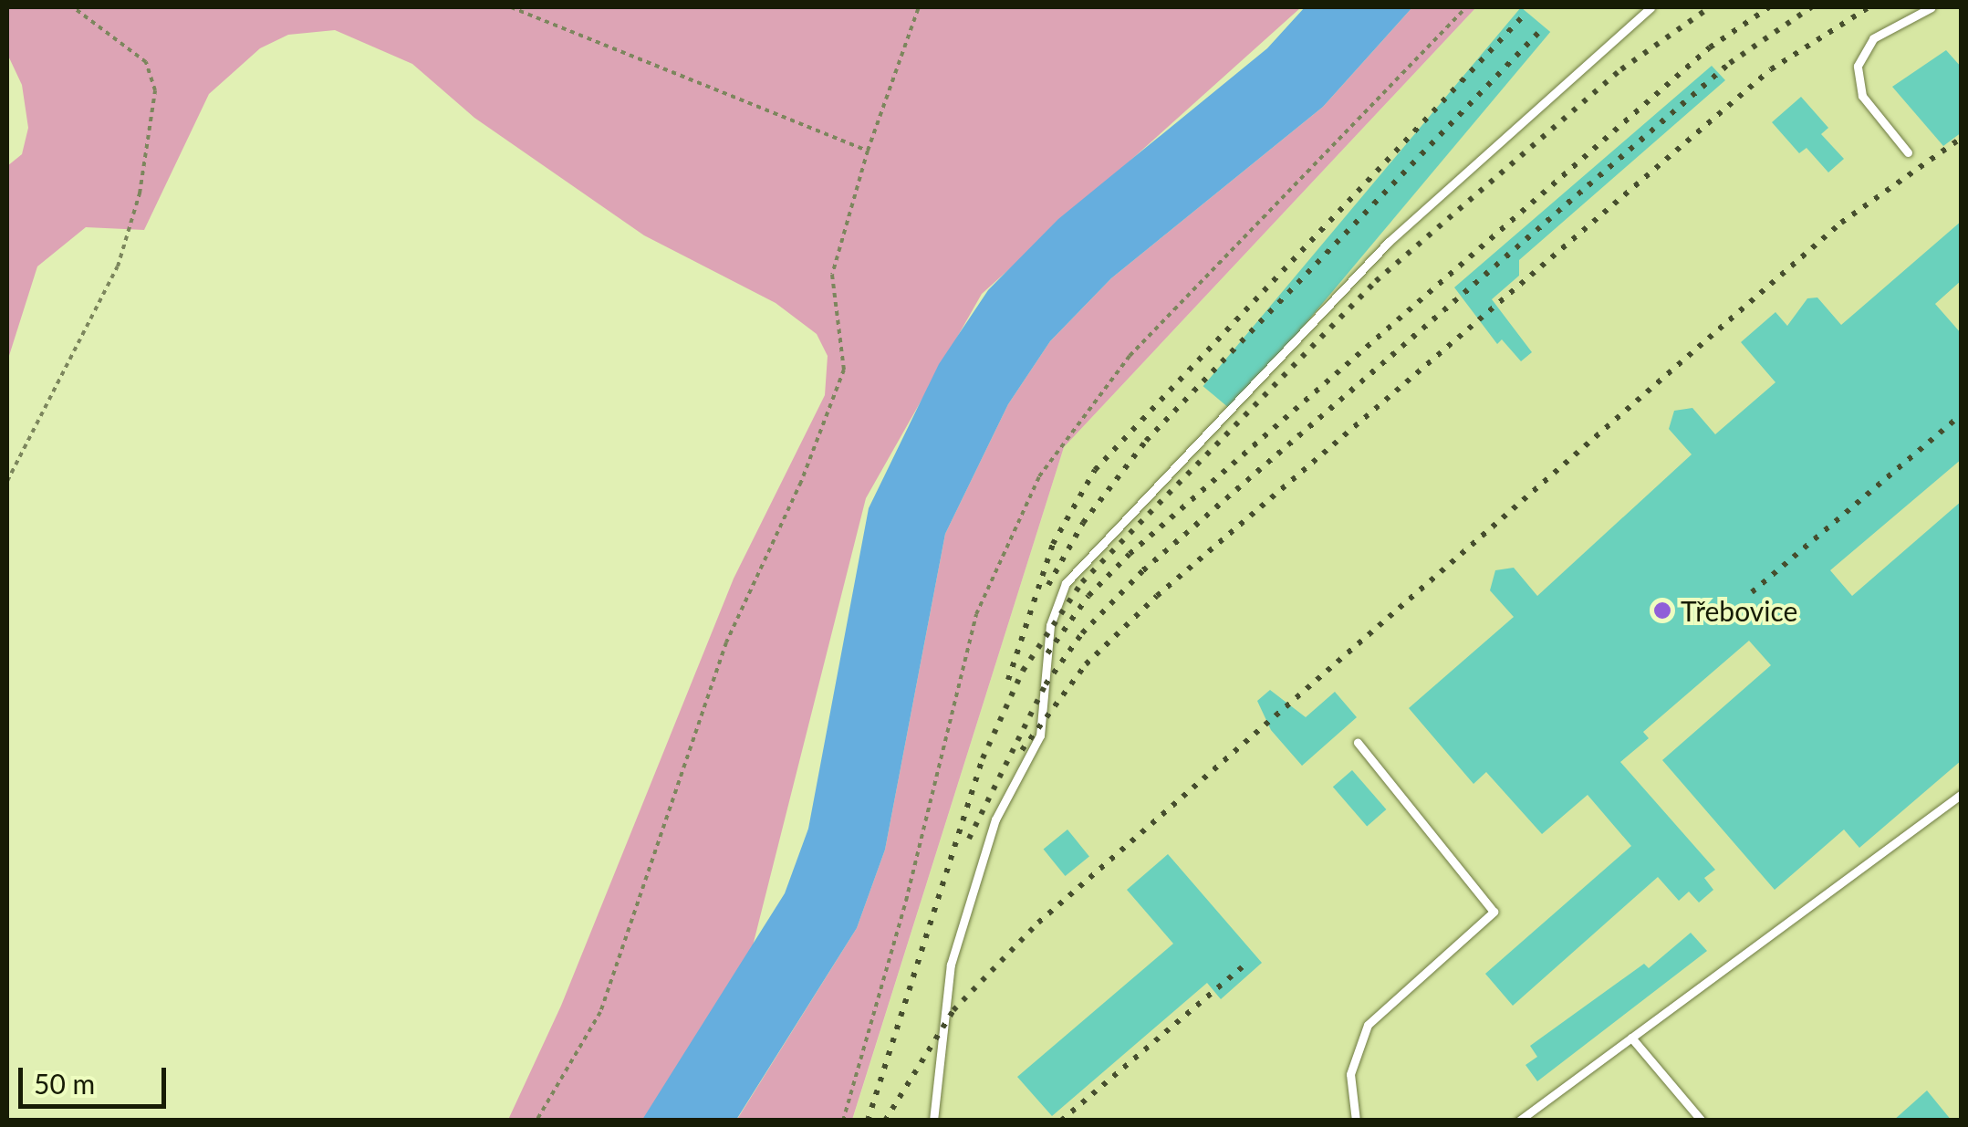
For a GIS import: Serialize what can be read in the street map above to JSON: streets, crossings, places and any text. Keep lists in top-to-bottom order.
{
  "places": ["Třebovice"],
  "scale_bar": "50 m"
}
